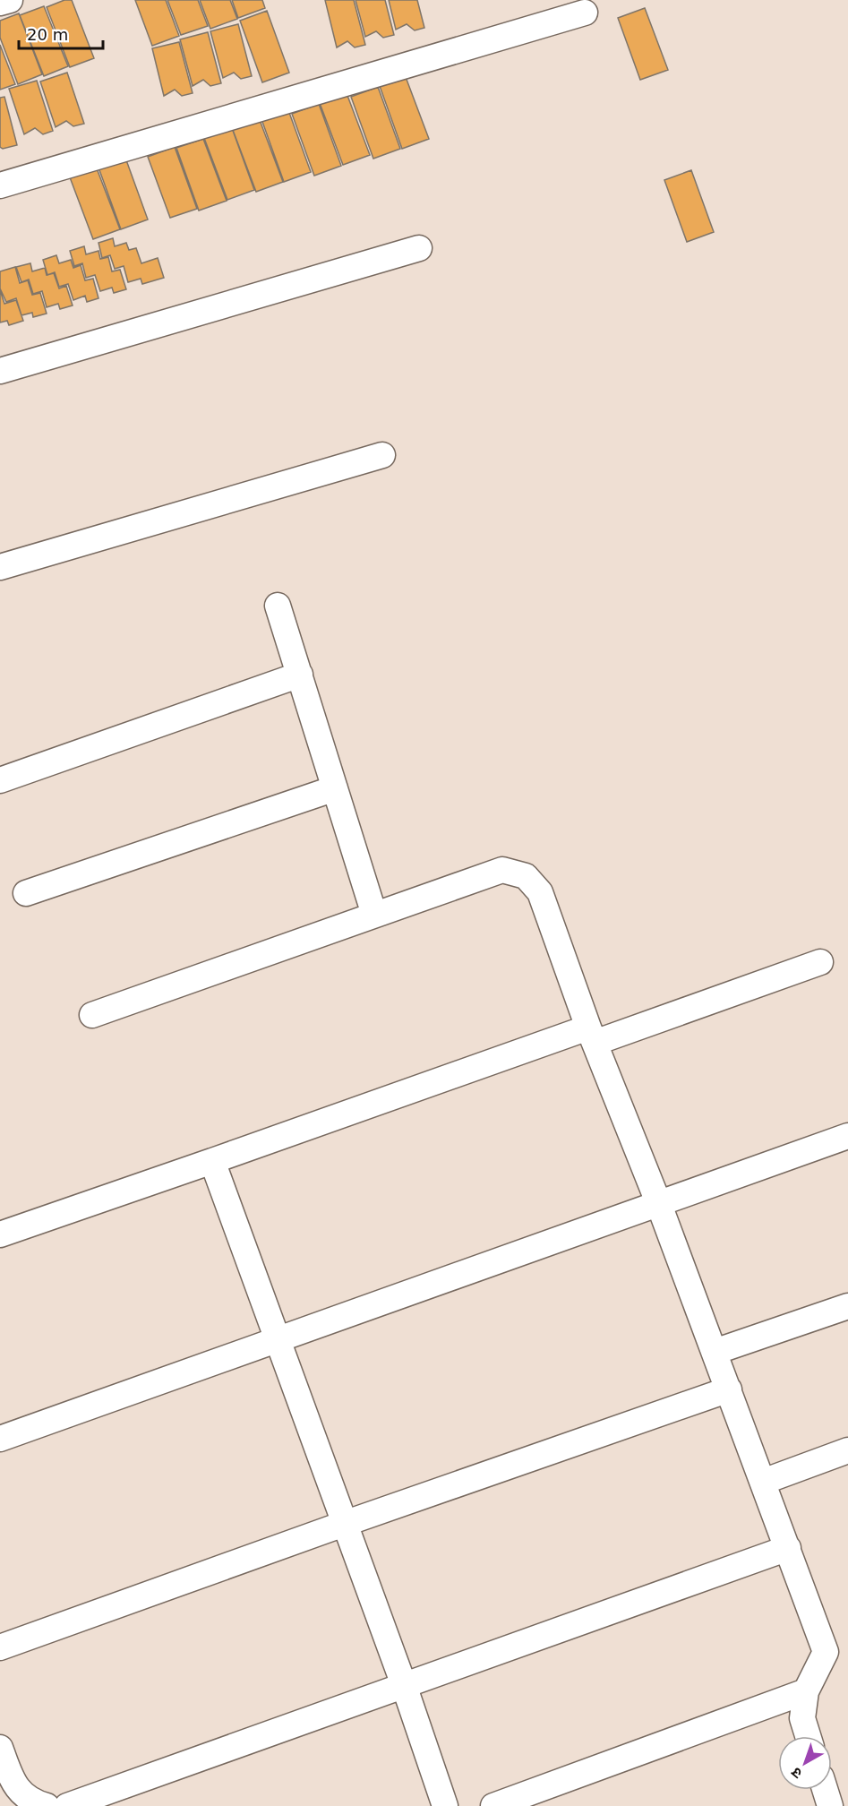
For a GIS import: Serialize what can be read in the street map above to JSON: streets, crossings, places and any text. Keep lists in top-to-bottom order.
{
  "scale_bar": "20 m",
  "north": "bottom left"
}
